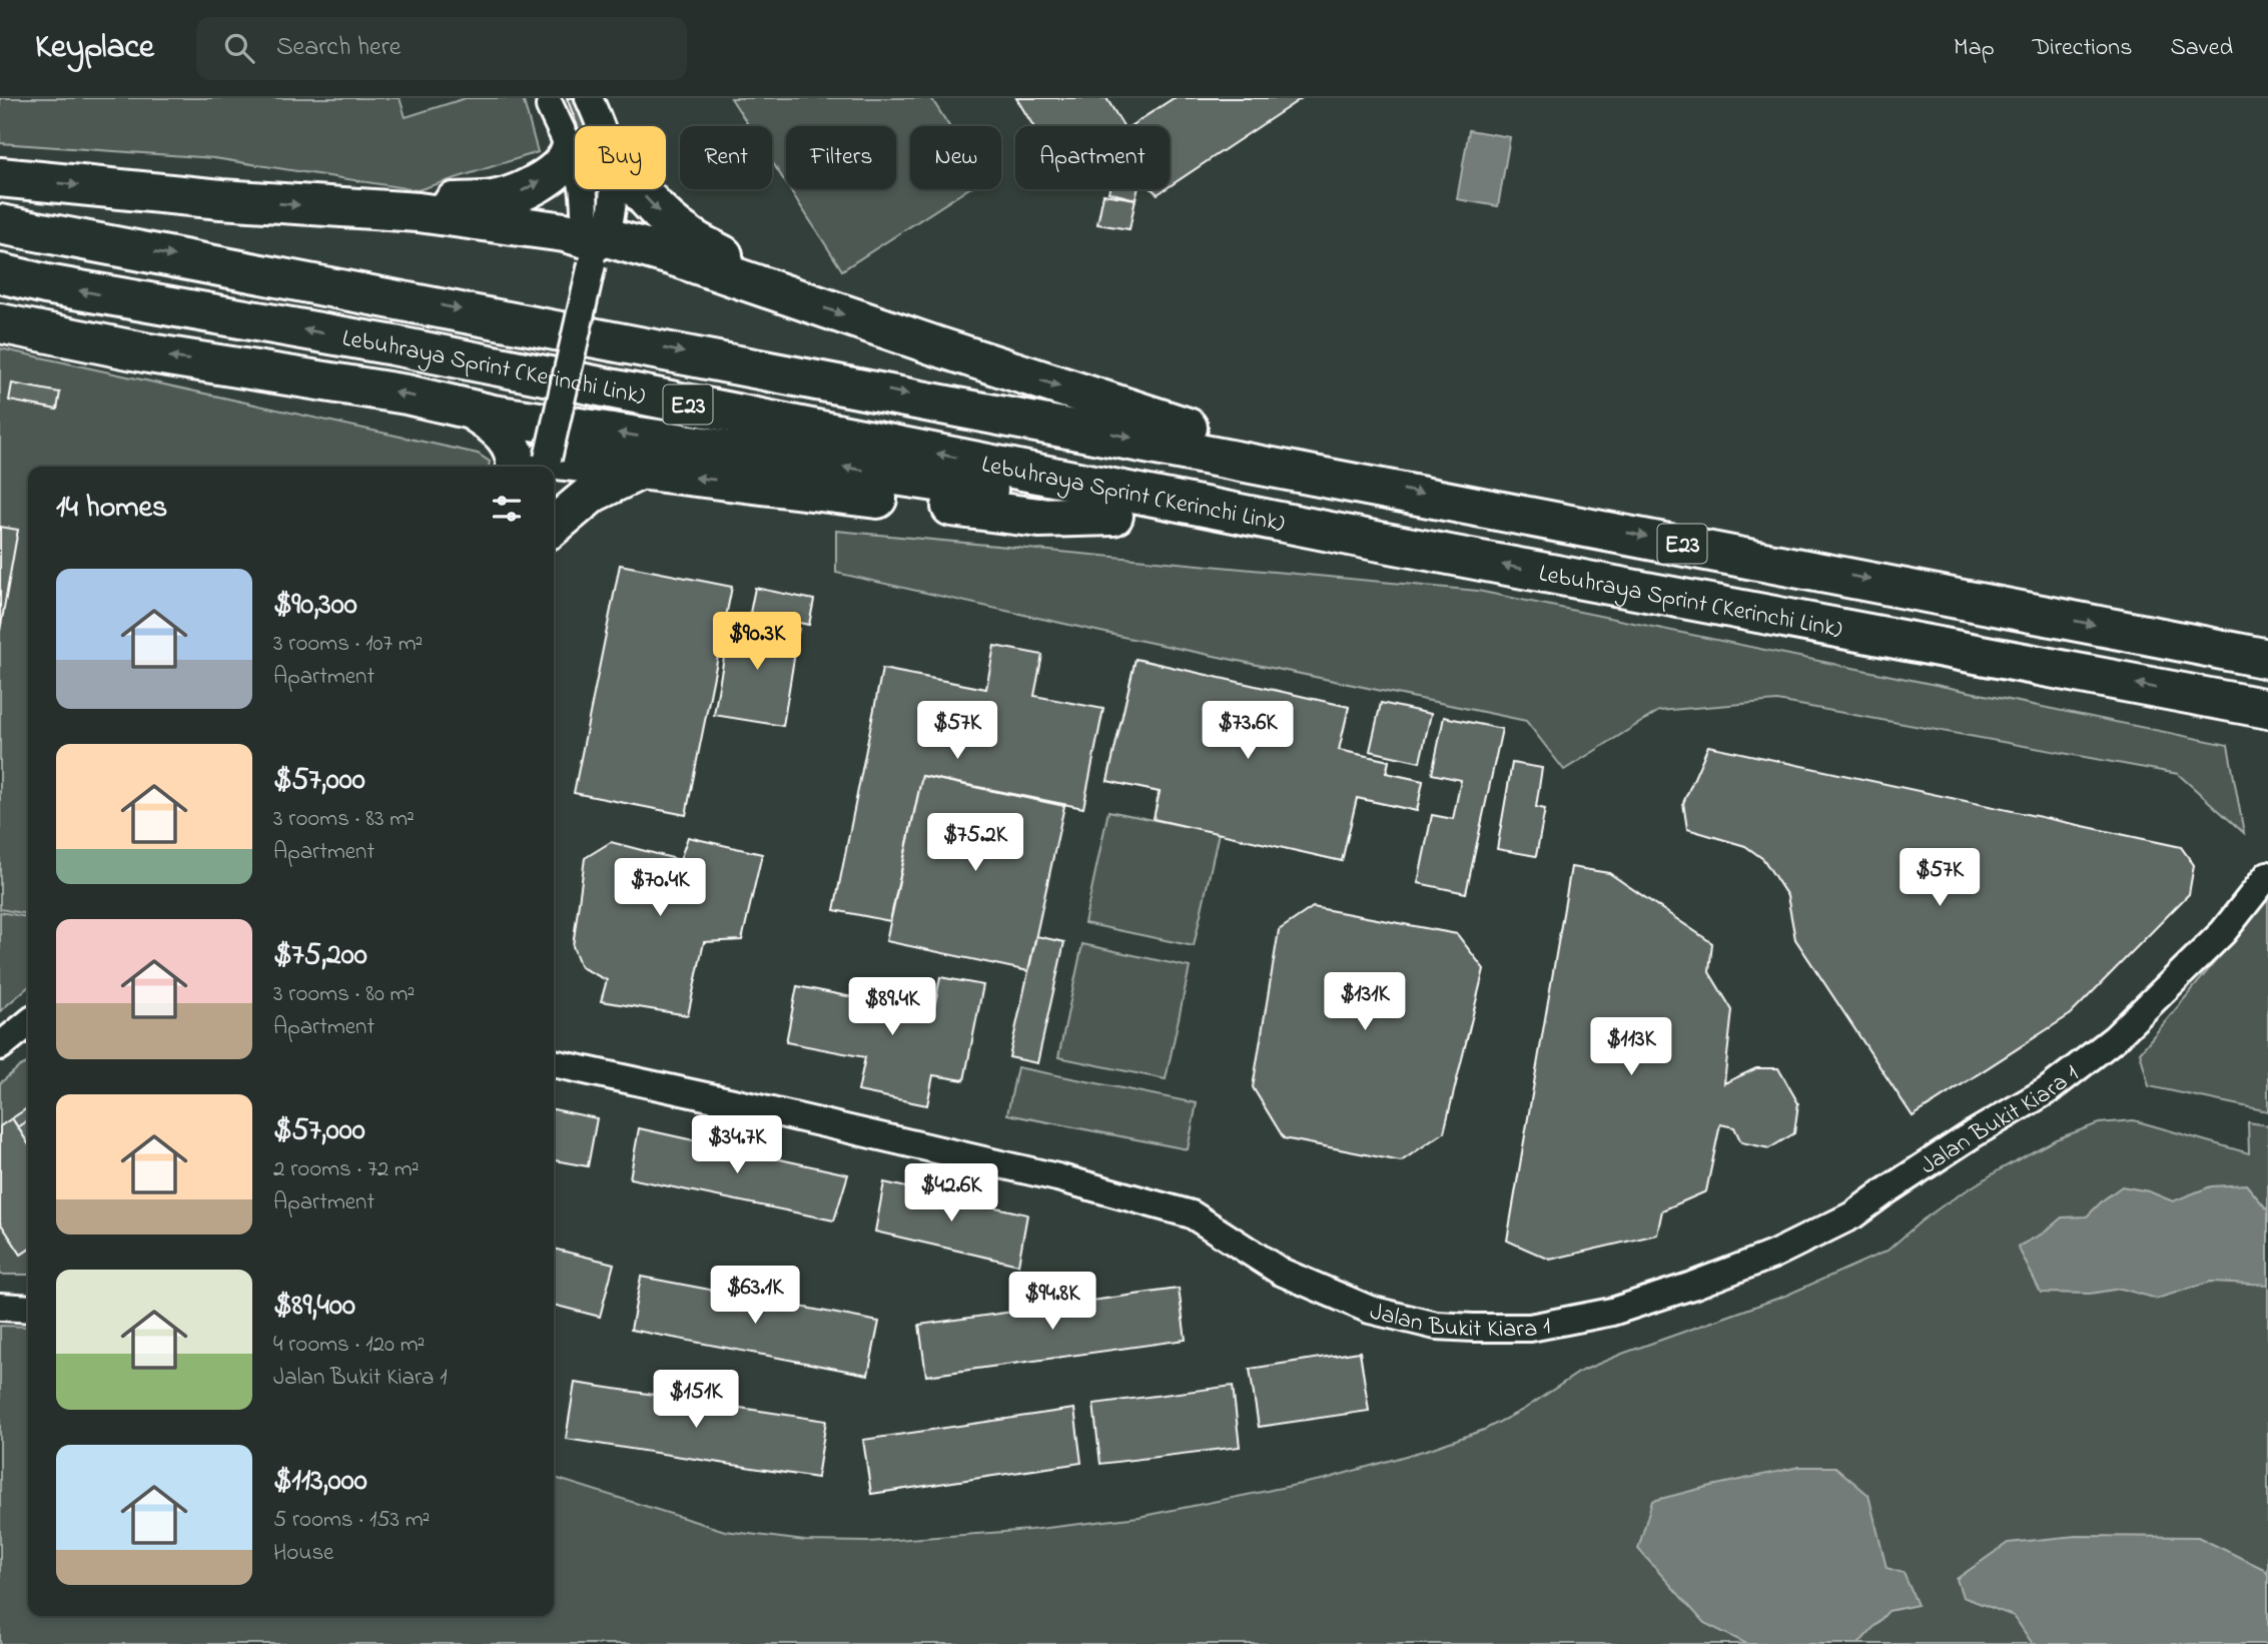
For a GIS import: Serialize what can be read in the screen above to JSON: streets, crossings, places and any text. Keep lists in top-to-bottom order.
{
  "streets": {
    "highway": ["Lebuhraya Sprint (Kerinchi Link)", "E23"],
    "street": ["Jalan Bukit Kiara 1"]
  },
  "page": {
    "header": "Keyplace",
    "search": "Search here",
    "nav": ["Map", "Directions", "Saved"],
    "chip": [
      "Buy",
      "Rent",
      "Filters",
      "New",
      "Apartment"
    ],
    "heading": "14 homes",
    "list": [
      {
        "name": "$90,300",
        "note": "3 rooms · 107 m² · Apartment"
      },
      {
        "name": "$57,000",
        "note": "3 rooms · 83 m² · Apartment"
      },
      {
        "name": "$75,200",
        "note": "3 rooms · 80 m² · Apartment"
      },
      {
        "name": "$57,000",
        "note": "2 rooms · 72 m² · Apartment"
      },
      {
        "name": "$89,400",
        "note": "4 rooms · 120 m² · Jalan Bukit Kiara 1"
      },
      {
        "name": "$113,000",
        "note": "5 rooms · 153 m² · House"
      }
    ],
    "price": [
      "$90.3K",
      "$57K",
      "$73.6K",
      "$75.2K",
      "$57K",
      "$70.4K",
      "$131K",
      "$89.4K",
      "$113K",
      "$34.7K",
      "$42.6K",
      "$63.1K",
      "$94.8K",
      "$151K"
    ]
  }
}
